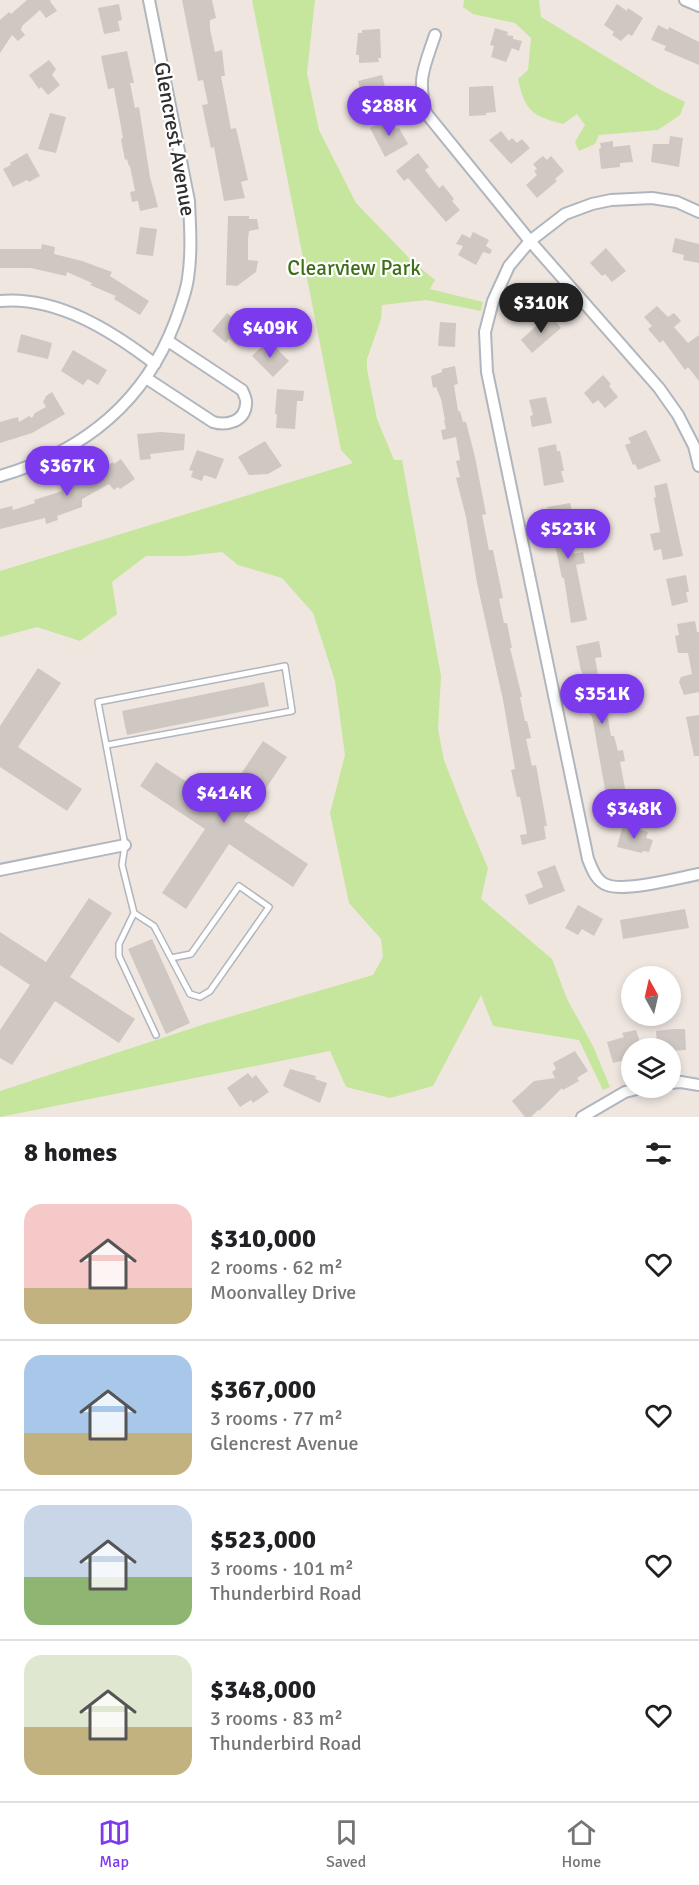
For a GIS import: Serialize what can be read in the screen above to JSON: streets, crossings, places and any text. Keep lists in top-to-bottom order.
{
  "streets": {
    "street": ["Glencrest Avenue"]
  },
  "parks": ["Clearview Park"],
  "north": "top",
  "page": {
    "price": [
      "$288K",
      "$310K",
      "$409K",
      "$367K",
      "$523K",
      "$351K",
      "$414K",
      "$348K"
    ],
    "heading": "8 homes",
    "list": [
      {
        "name": "$310,000",
        "note": "2 rooms · 62 m² · Moonvalley Drive"
      },
      {
        "name": "$367,000",
        "note": "3 rooms · 77 m² · Glencrest Avenue"
      },
      {
        "name": "$523,000",
        "note": "3 rooms · 101 m² · Thunderbird Road"
      },
      {
        "name": "$348,000",
        "note": "3 rooms · 83 m² · Thunderbird Road"
      }
    ],
    "tabs": ["Map", "Saved", "Home"]
  }
}
